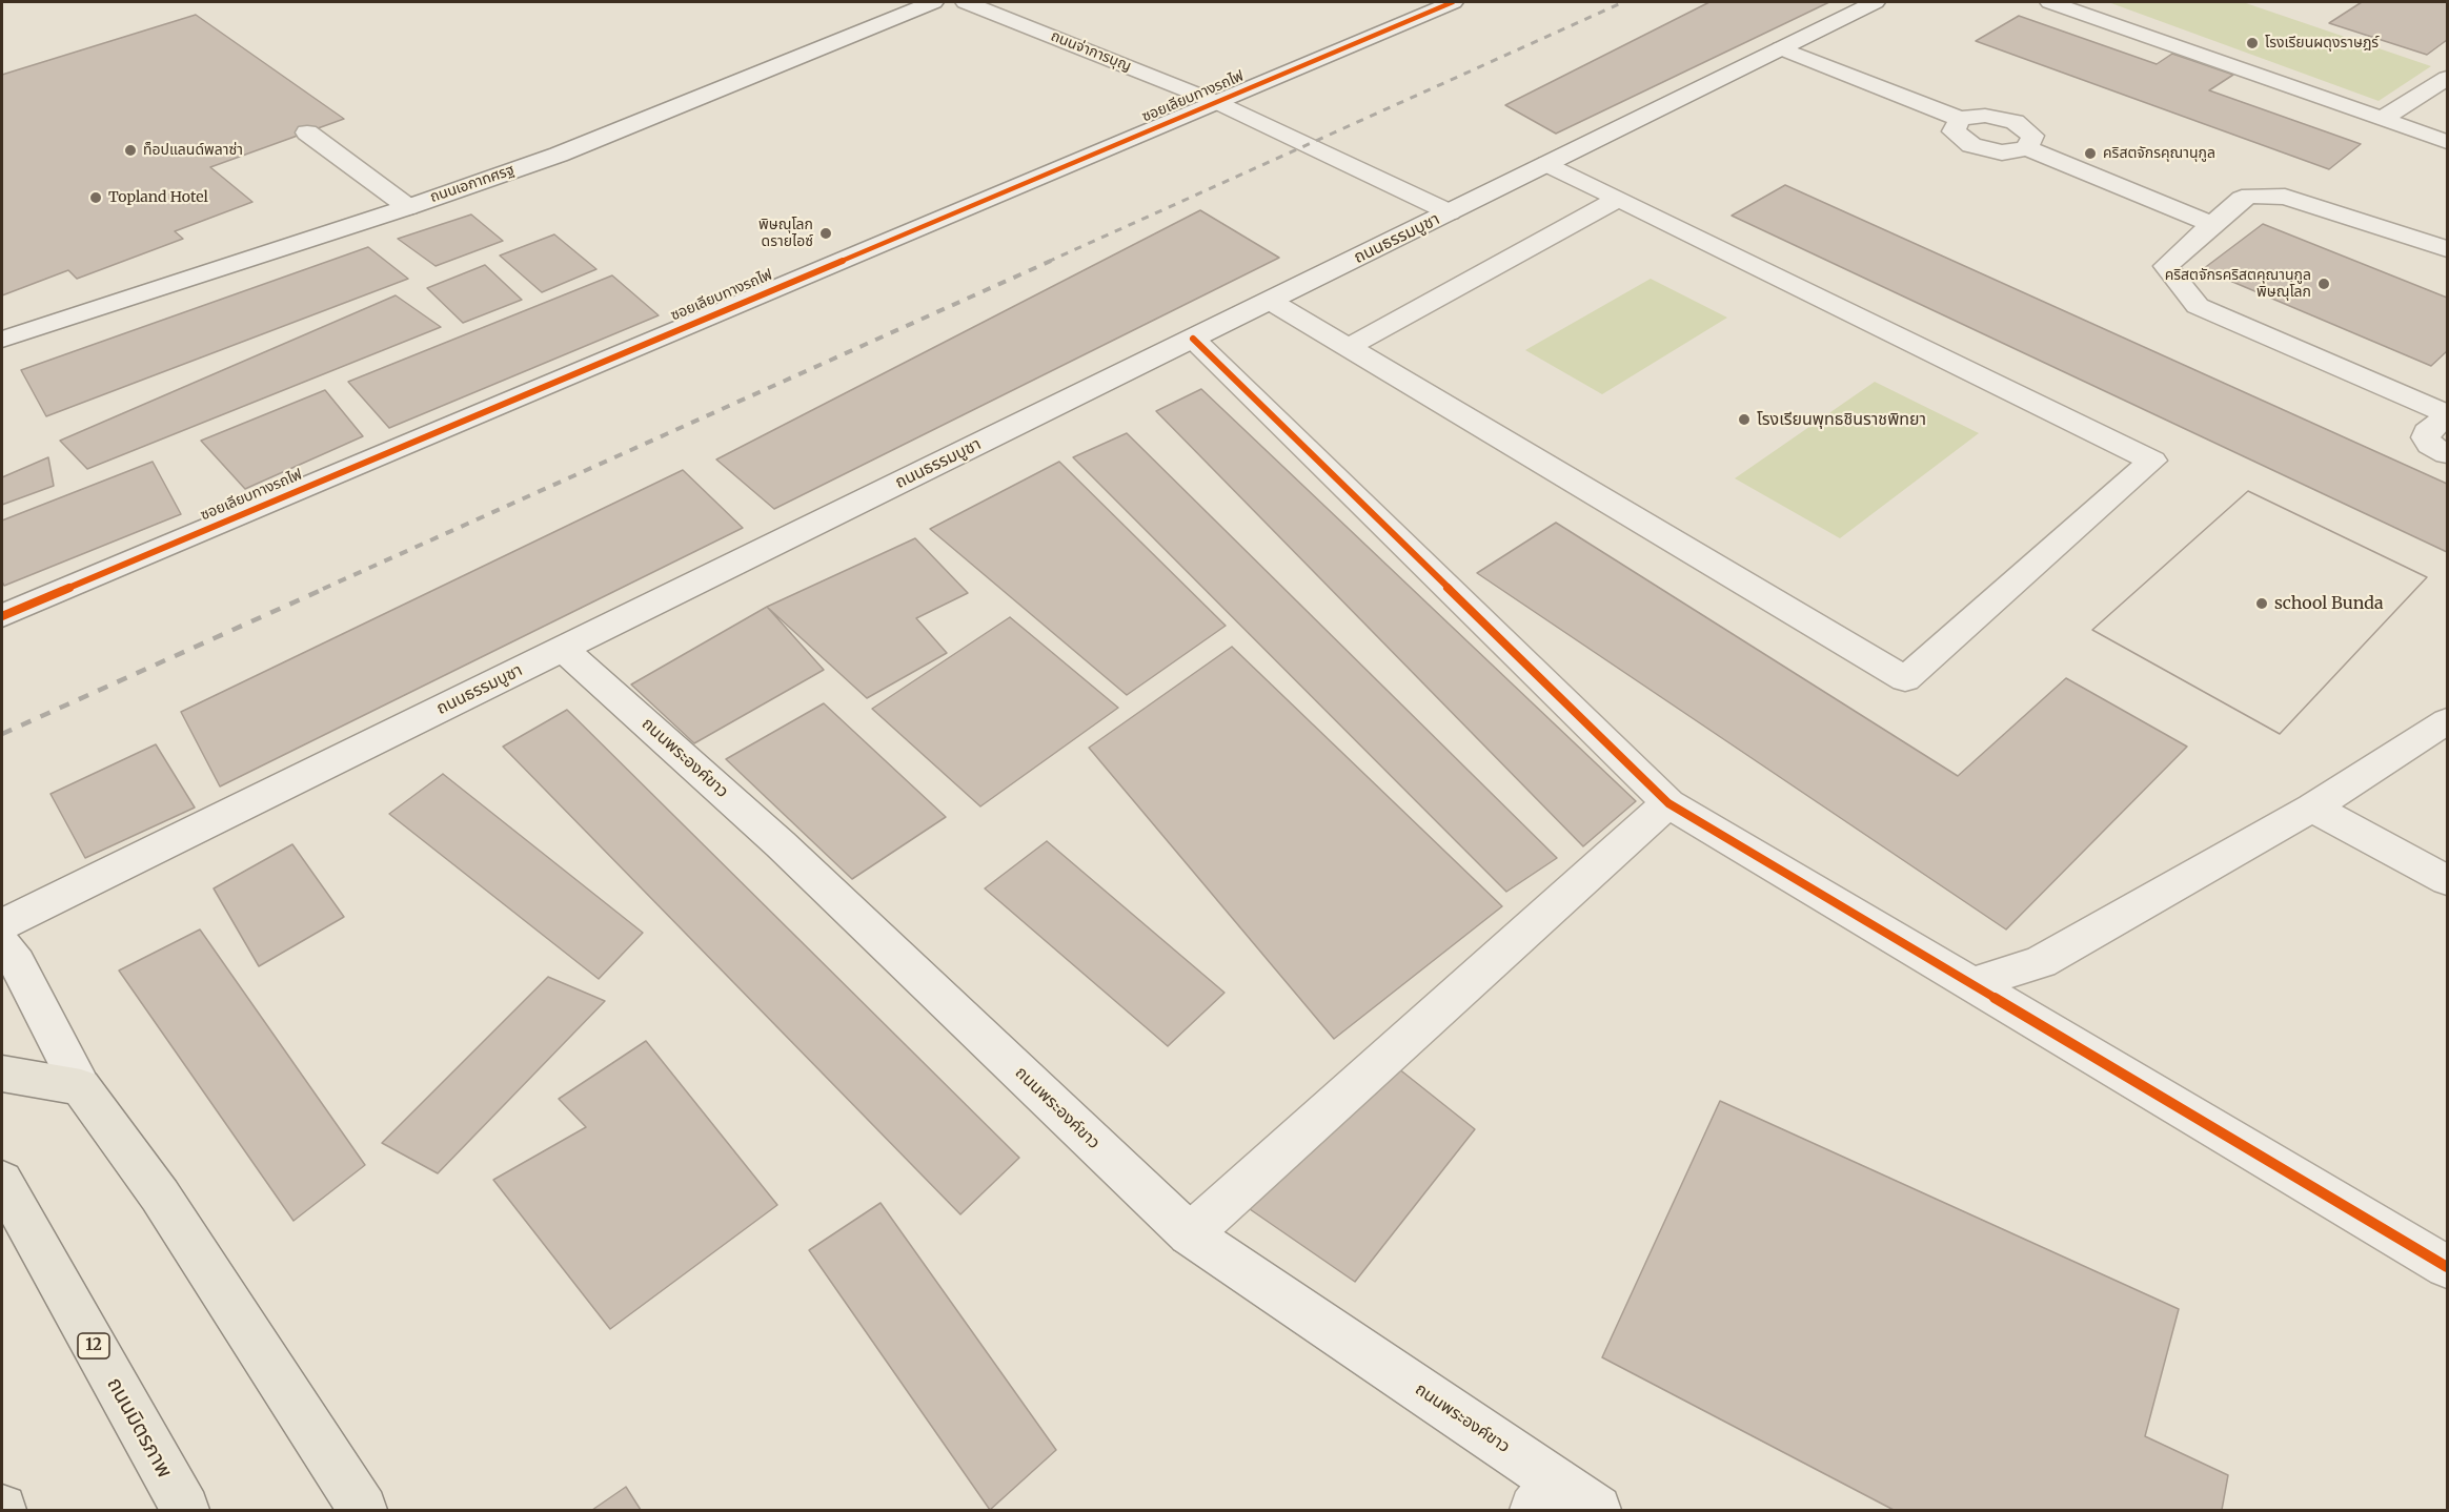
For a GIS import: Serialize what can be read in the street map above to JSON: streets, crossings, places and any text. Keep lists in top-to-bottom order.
{
  "streets": {
    "main road": ["12", "ถนนมิตรภาพ"],
    "street": [
      "ถนนจ่าการบุญ",
      "ซอยเลียบทางรถไฟ",
      "ถนนเอกาทศรฐ",
      "ถนนธรรมบูชา",
      "ถนนพระองค์ขาว"
    ]
  },
  "crossings": [
    ["ถนนจ่าการบุญ", "ซอยเลียบทางรถไฟ"],
    ["ถนนจ่าการบุญ", "ถนนธรรมบูชา"],
    ["ถนนธรรมบูชา", "ถนนพระองค์ขาว"]
  ],
  "places": [
    "โรงเรียนผดุงราษฎร์",
    "ท็อปแลนด์พลาซ่า",
    "คริสตจักรคุณานุกูล",
    "Topland Hotel",
    "พิษณุโลก ดรายไอซ์",
    "คริสตจักรคริสตคุณานุกูล พิษณุโลก",
    "โรงเรียนพุทธชินราชพิทยา",
    "school Bunda"
  ]
}
